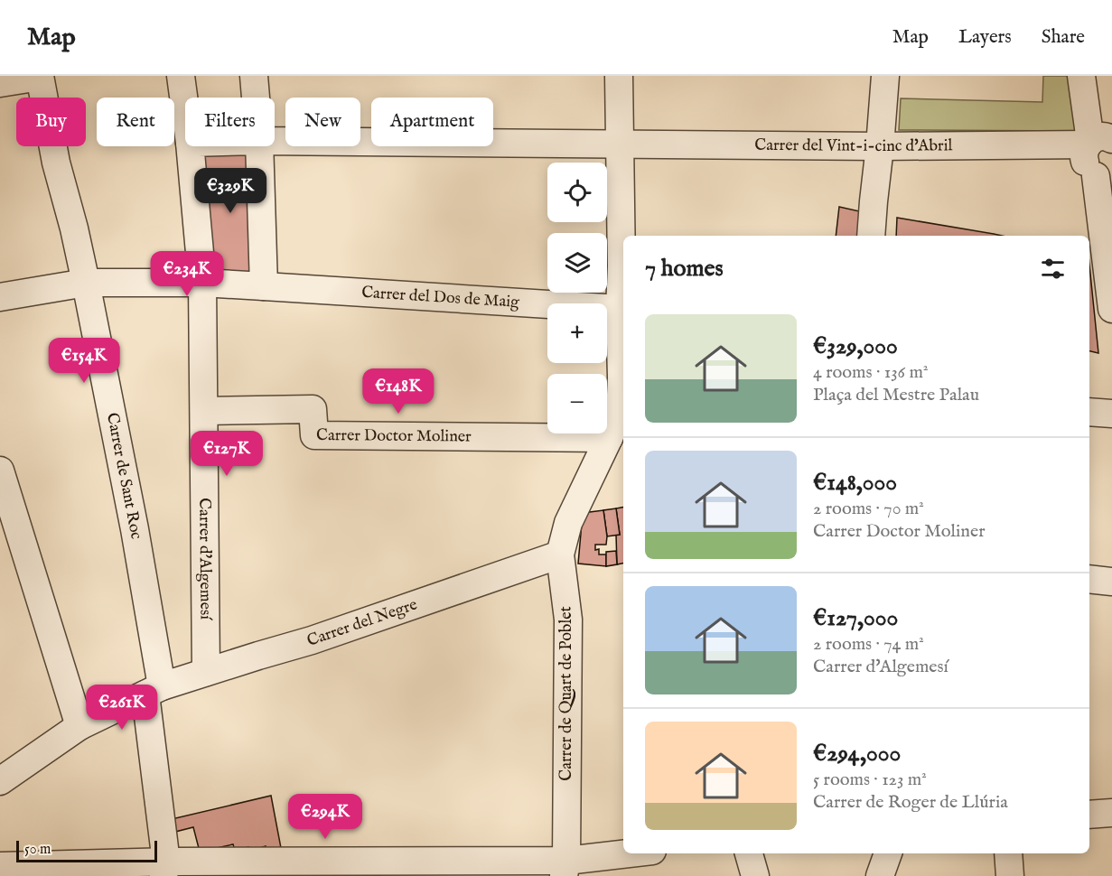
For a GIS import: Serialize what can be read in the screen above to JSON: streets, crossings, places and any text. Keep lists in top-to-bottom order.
{
  "streets": {
    "street": [
      "Carrer del Vint-i-cinc d'Abril",
      "Carrer del Dos de Maig",
      "Carrer Doctor Moliner",
      "Carrer de Sant Roc",
      "Carrer d'Algemesí",
      "Carrer del Negre",
      "Carrer de Quart de Poblet"
    ]
  },
  "crossings": [
    ["Carrer del Dos de Maig", "Carrer de Sant Roc"],
    ["Carrer del Dos de Maig", "Carrer d'Algemesí"],
    ["Carrer Doctor Moliner", "Carrer d'Algemesí"],
    ["Carrer Doctor Moliner", "Carrer de Quart de Poblet"],
    ["Carrer de Sant Roc", "Carrer del Negre"],
    ["Carrer d'Algemesí", "Carrer del Negre"],
    ["Carrer del Negre", "Carrer de Quart de Poblet"]
  ],
  "scale_bar": "50 m",
  "page": {
    "header": "Map",
    "nav": ["Map", "Layers", "Share"],
    "chip": [
      "Buy",
      "Rent",
      "Filters",
      "New",
      "Apartment"
    ],
    "map_buttons": ["+", "−"],
    "price": [
      "€329K",
      "€234K",
      "€154K",
      "€148K",
      "€127K",
      "€261K",
      "€294K"
    ],
    "heading": "7 homes",
    "list": [
      {
        "name": "€329,000",
        "note": "4 rooms · 136 m² · Plaça del Mestre Palau"
      },
      {
        "name": "€148,000",
        "note": "2 rooms · 70 m² · Carrer Doctor Moliner"
      },
      {
        "name": "€127,000",
        "note": "2 rooms · 74 m² · Carrer d'Algemesí"
      },
      {
        "name": "€294,000",
        "note": "5 rooms · 123 m² · Carrer de Roger de Llúria"
      }
    ],
    "scale": "50 m"
  }
}
